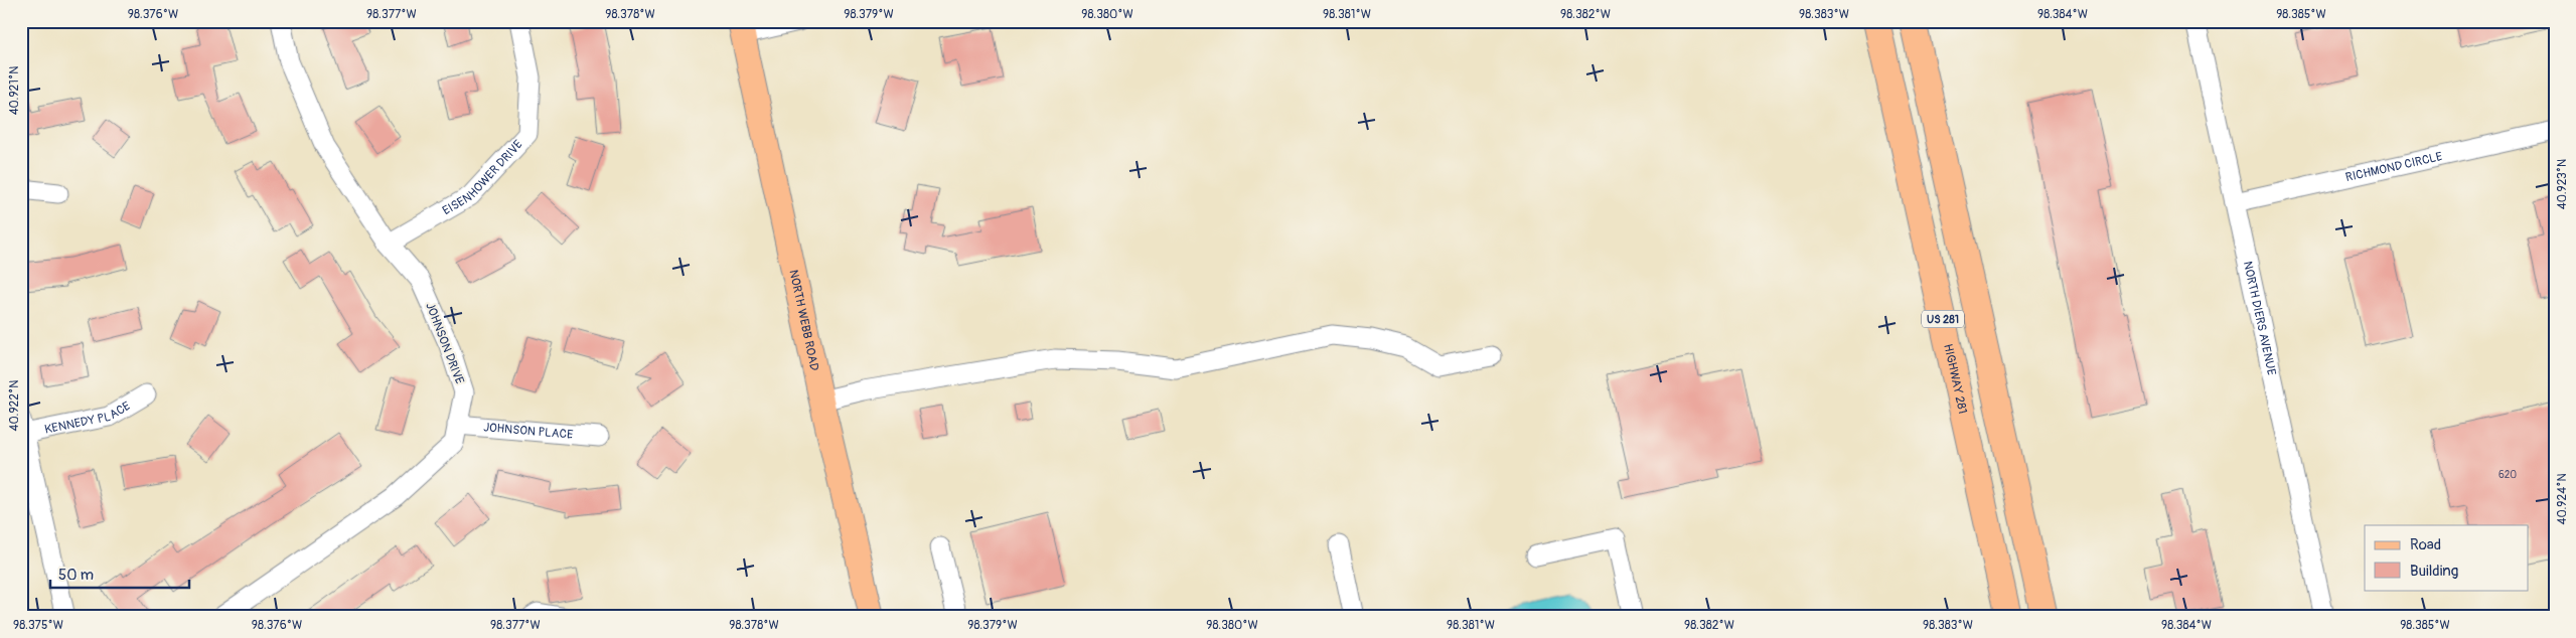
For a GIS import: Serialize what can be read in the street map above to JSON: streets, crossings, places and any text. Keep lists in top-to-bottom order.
{
  "streets": {
    "highway": ["US 281", "HIGHWAY 281"],
    "main road": ["NORTH WEBB ROAD"],
    "street": [
      "RICHMOND CIRCLE",
      "EISENHOWER DRIVE",
      "NORTH DIERS AVENUE",
      "JOHNSON DRIVE",
      "KENNEDY PLACE",
      "JOHNSON PLACE"
    ]
  },
  "crossings": [
    ["RICHMOND CIRCLE", "NORTH DIERS AVENUE"],
    ["EISENHOWER DRIVE", "JOHNSON DRIVE"],
    ["JOHNSON DRIVE", "JOHNSON PLACE"]
  ],
  "house_numbers": ["620"],
  "legend": ["Road", "Building"],
  "scale_bar": "50 m",
  "coordinates": [
    "98.376°W",
    "98.377°W",
    "98.378°W",
    "98.379°W",
    "98.380°W",
    "98.381°W",
    "98.382°W",
    "98.383°W",
    "98.384°W",
    "98.385°W",
    "40.921°N",
    "40.923°N",
    "40.922°N",
    "40.924°N",
    "98.375°W"
  ]
}
